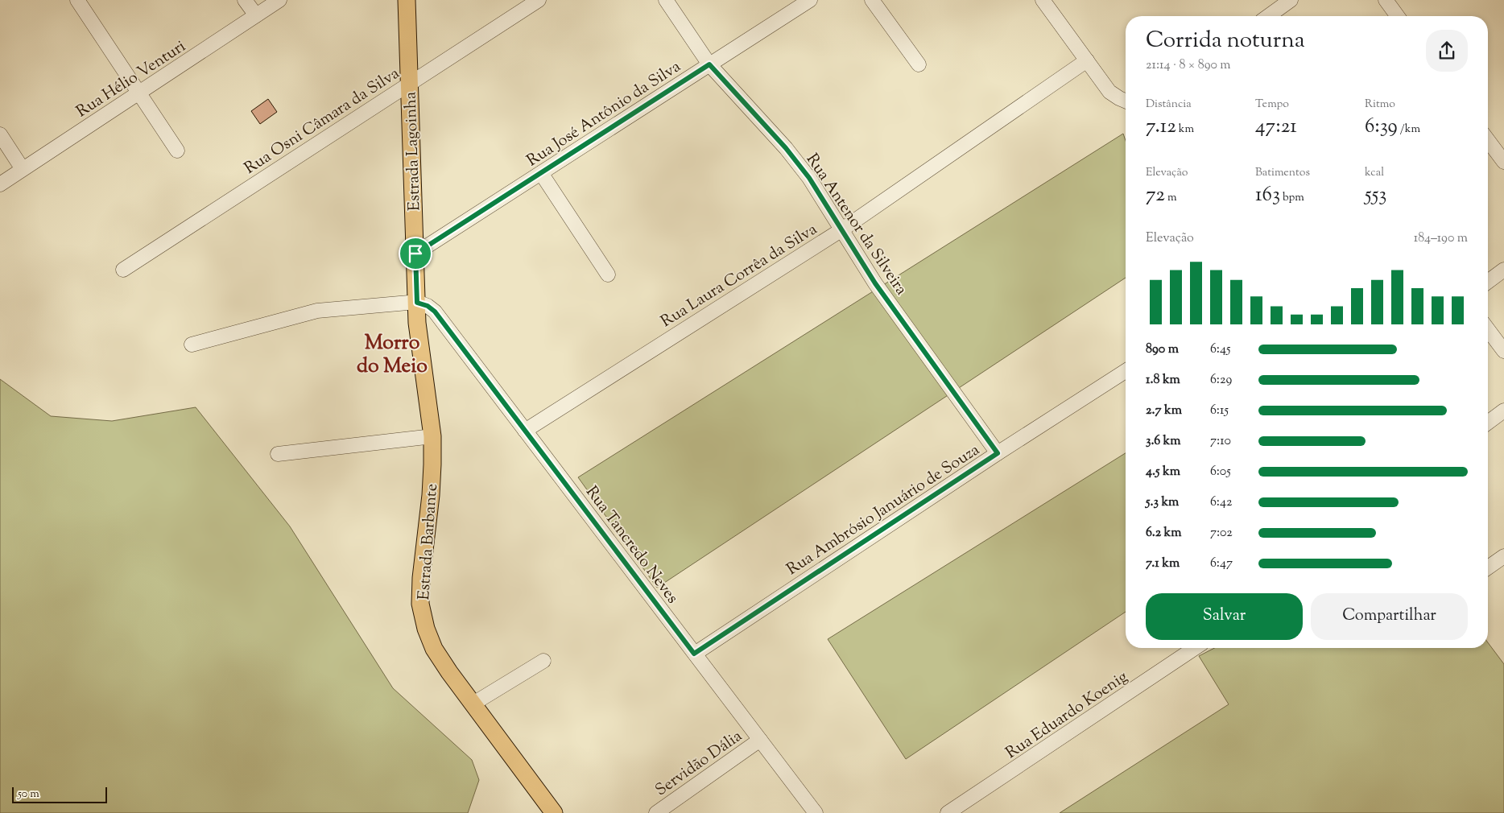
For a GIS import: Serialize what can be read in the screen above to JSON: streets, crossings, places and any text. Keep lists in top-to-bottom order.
{
  "streets": {
    "main road": ["Estrada Lagoinha", "Estrada Barbante"],
    "street": [
      "Rua Hélio Venturi",
      "Rua José Antônio da Silva",
      "Rua Osni Câmara da Silva",
      "Rua Antenor da Silveira",
      "Rua Laura Corrêa da Silva",
      "Rua Ambrósio Januário de Souza",
      "Rua Tancredo Neves",
      "Rua Eduardo Koenig",
      "Servidão Dália"
    ]
  },
  "crossings": [
    ["Rua José Antônio da Silva", "Estrada Lagoinha"],
    ["Rua José Antônio da Silva", "Rua Antenor da Silveira"],
    ["Rua Osni Câmara da Silva", "Estrada Lagoinha"],
    ["Estrada Lagoinha", "Estrada Barbante"],
    ["Estrada Lagoinha", "Rua Tancredo Neves"],
    ["Rua Antenor da Silveira", "Rua Laura Corrêa da Silva"],
    ["Rua Antenor da Silveira", "Rua Ambrósio Januário de Souza"],
    ["Rua Laura Corrêa da Silva", "Rua Tancredo Neves"],
    ["Rua Ambrósio Januário de Souza", "Rua Tancredo Neves"],
    ["Estrada Barbante", "Rua Tancredo Neves"],
    ["Rua Tancredo Neves", "Servidão Dália"]
  ],
  "districts": ["Morro do Meio"],
  "scale_bar": "50 m",
  "page": {
    "heading": ["Corrida noturna", "21:14 · 8 × 890 m"],
    "stats": [
      ["Distância", "7.12 km"],
      ["Tempo", "47:21"],
      ["Ritmo", "6:39 /km"],
      ["Elevação", "72 m"],
      ["Batimentos", "163 bpm"],
      ["kcal", "553"]
    ],
    "chart": ["Elevação", "184–190 m"],
    "list": [
      {
        "name": "890 m",
        "note": "6:45"
      },
      {
        "name": "1.8 km",
        "note": "6:29"
      },
      {
        "name": "2.7 km",
        "note": "6:15"
      },
      {
        "name": "3.6 km",
        "note": "7:10"
      },
      {
        "name": "4.5 km",
        "note": "6:05"
      },
      {
        "name": "5.3 km",
        "note": "6:42"
      },
      {
        "name": "6.2 km",
        "note": "7:02"
      },
      {
        "name": "7.1 km",
        "note": "6:47"
      }
    ],
    "buttons": ["Salvar", "Compartilhar"],
    "scale": "50 m"
  }
}
